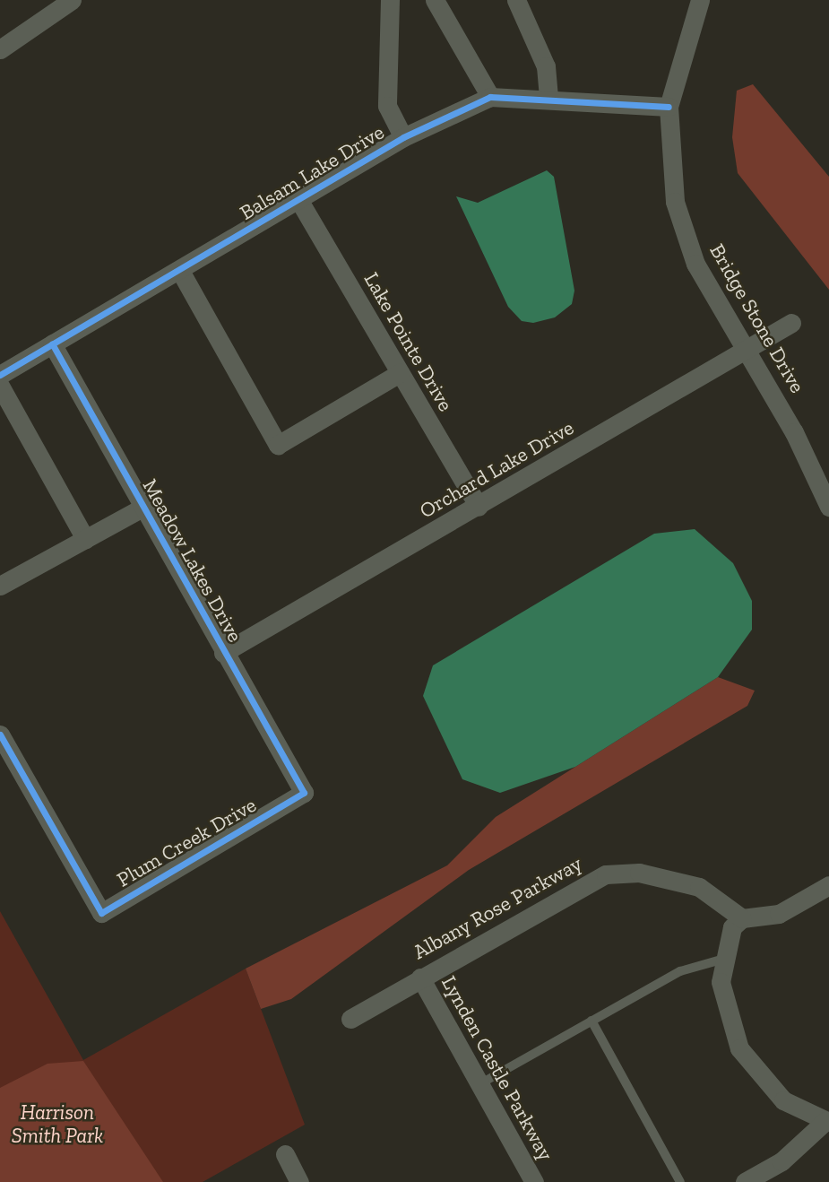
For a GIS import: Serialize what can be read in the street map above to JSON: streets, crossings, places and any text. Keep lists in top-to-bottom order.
{
  "streets": {
    "street": [
      "Balsam Lake Drive",
      "Bridge Stone Drive",
      "Lake Pointe Drive",
      "Orchard Lake Drive",
      "Meadow Lakes Drive",
      "Plum Creek Drive",
      "Albany Rose Parkway",
      "Lynden Castle Parkway"
    ]
  },
  "crossings": [
    ["Balsam Lake Drive", "Bridge Stone Drive"],
    ["Balsam Lake Drive", "Lake Pointe Drive"],
    ["Balsam Lake Drive", "Meadow Lakes Drive"],
    ["Bridge Stone Drive", "Orchard Lake Drive"],
    ["Lake Pointe Drive", "Orchard Lake Drive"],
    ["Orchard Lake Drive", "Meadow Lakes Drive"],
    ["Meadow Lakes Drive", "Plum Creek Drive"],
    ["Albany Rose Parkway", "Lynden Castle Parkway"]
  ],
  "parks": ["Harrison Smith Park"]
}
